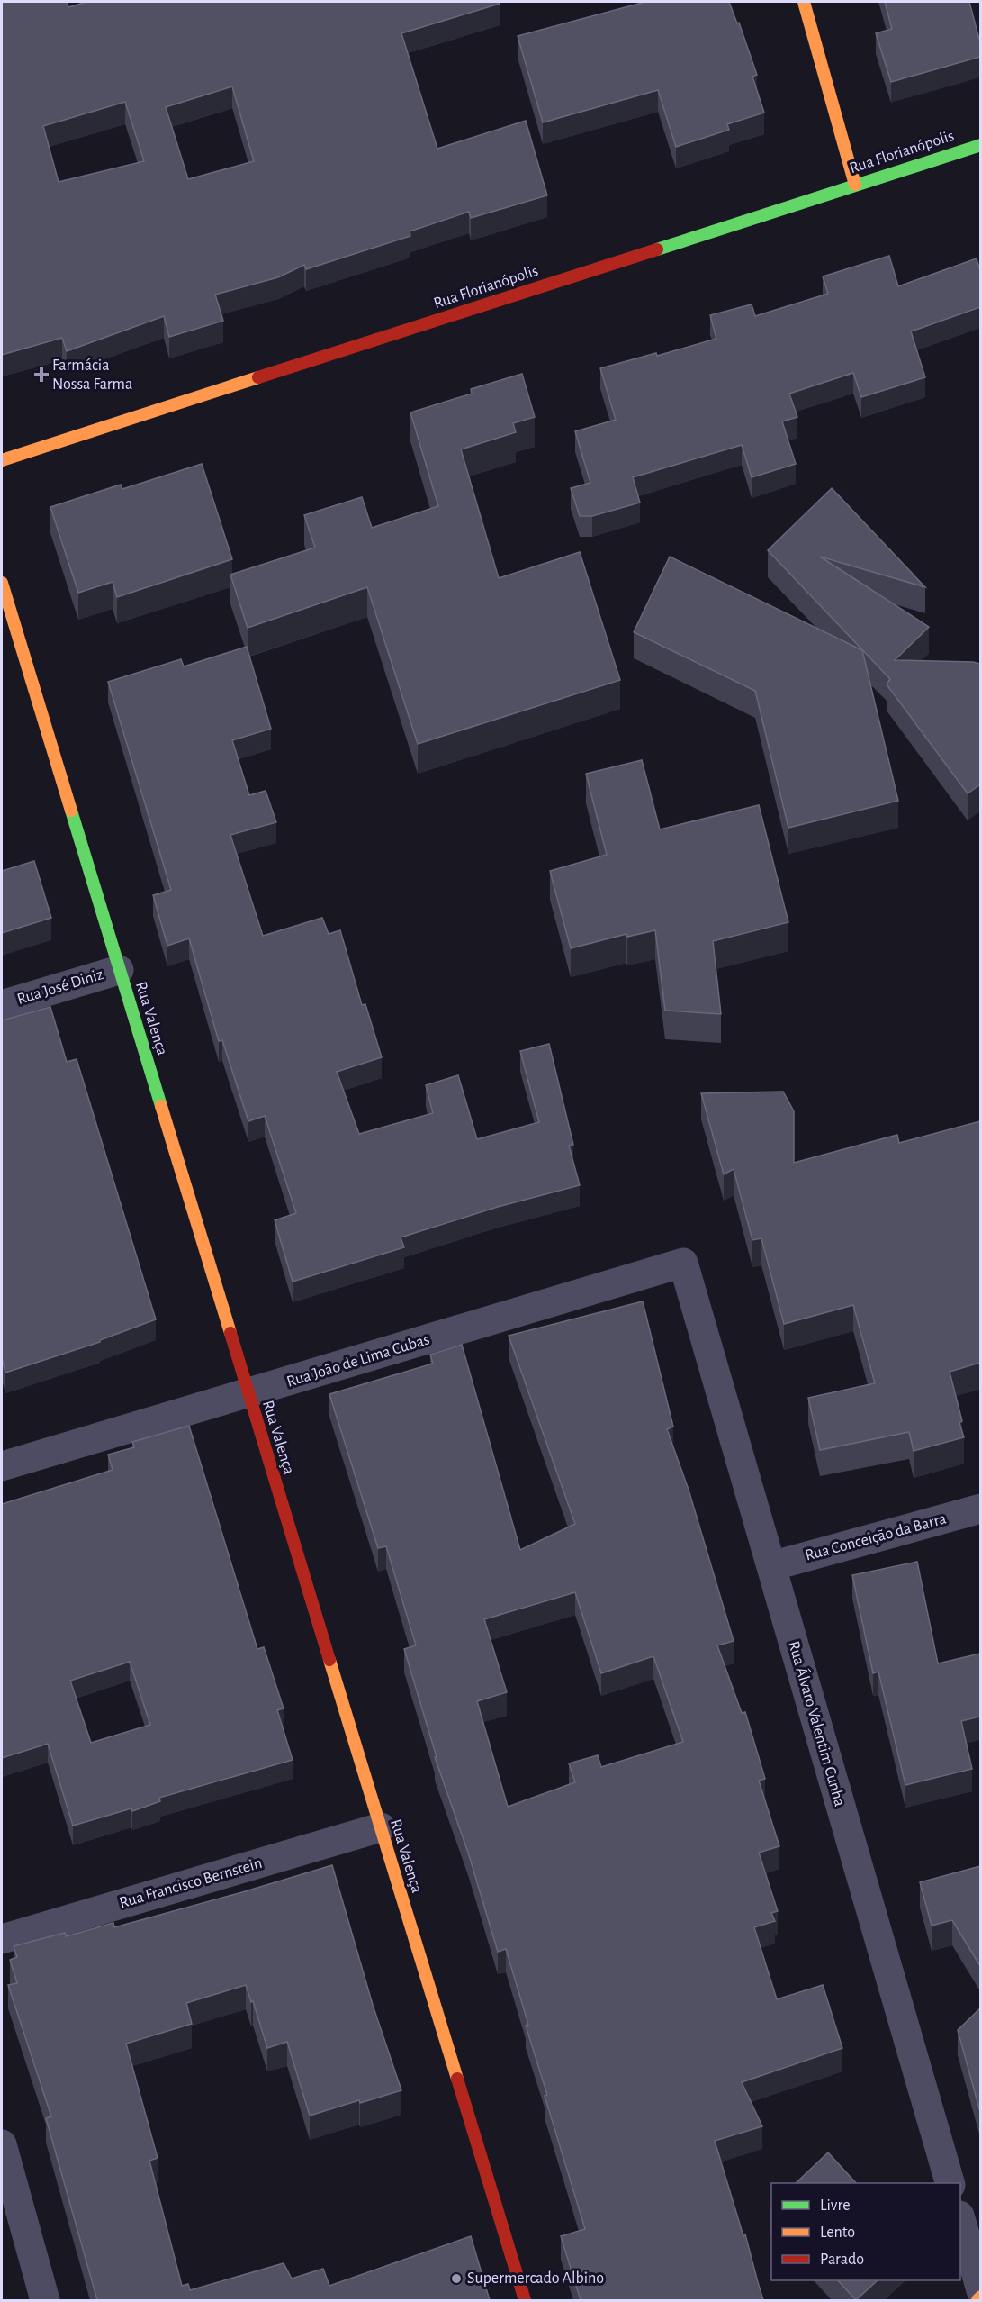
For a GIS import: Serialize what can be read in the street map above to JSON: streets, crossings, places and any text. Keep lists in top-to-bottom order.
{
  "streets": {
    "main road": ["Rua Florianópolis", "Rua Valença"],
    "street": [
      "Rua José Diniz",
      "Rua João de Lima Cubas",
      "Rua Conceição da Barra",
      "Rua Álvaro Valentim Cunha",
      "Rua Francisco Bernstein"
    ]
  },
  "crossings": [
    ["Rua José Diniz", "Rua Valença"],
    ["Rua Valença", "Rua João de Lima Cubas"],
    ["Rua Valença", "Rua Francisco Bernstein"],
    ["Rua João de Lima Cubas", "Rua Álvaro Valentim Cunha"],
    ["Rua Conceição da Barra", "Rua Álvaro Valentim Cunha"]
  ],
  "places": {
    "health": ["Farmácia Nossa Farma"],
    "other": ["Supermercado Albino"]
  },
  "legend": ["Livre", "Lento", "Parado"]
}
